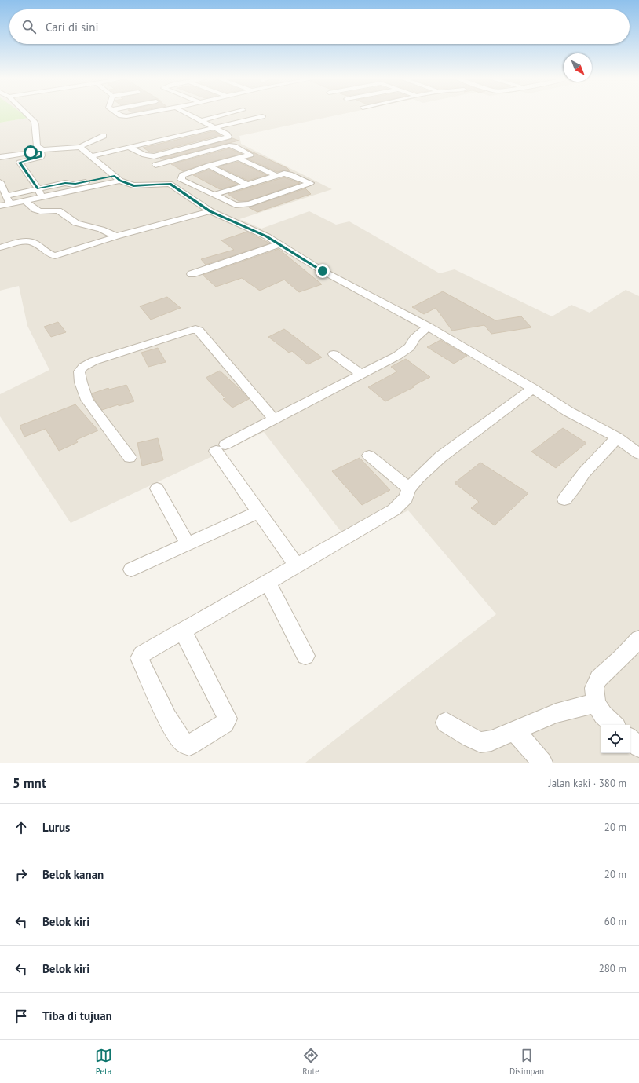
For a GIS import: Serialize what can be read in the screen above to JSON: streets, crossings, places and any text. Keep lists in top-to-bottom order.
{
  "north": "bottom right",
  "page": {
    "search": "Cari di sini",
    "heading": ["5 mnt", "Jalan kaki · 380 m"],
    "list": [
      ["Lurus", "20 m"],
      ["Belok kanan", "20 m"],
      ["Belok kiri", "60 m"],
      ["Belok kiri", "280 m"],
      "Tiba di tujuan"
    ],
    "nav": ["Peta", "Rute", "Disimpan"]
  }
}
